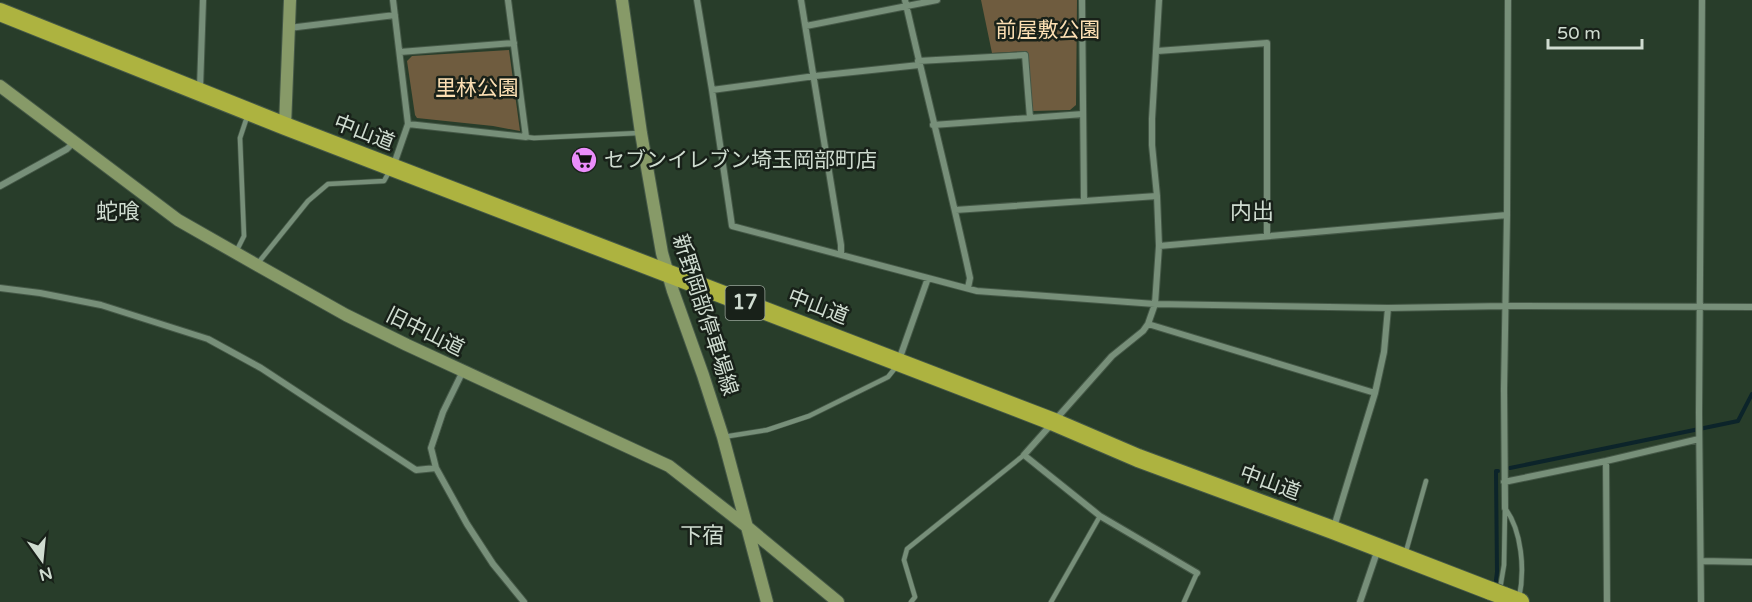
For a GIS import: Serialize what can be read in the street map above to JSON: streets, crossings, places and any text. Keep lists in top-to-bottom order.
{
  "streets": {
    "highway": ["中山道", "17"],
    "street": ["新野岡部停車場線", "旧中山道"]
  },
  "crossings": [
    ["中山道", "新野岡部停車場線"],
    ["新野岡部停車場線", "旧中山道"]
  ],
  "districts": ["蛇喰", "内出", "下宿"],
  "parks": ["前屋敷公園", "里林公園"],
  "places": {
    "supermarket": ["セブンイレブン埼玉岡部町店"]
  },
  "scale_bar": "50 m",
  "north": "bottom"
}
